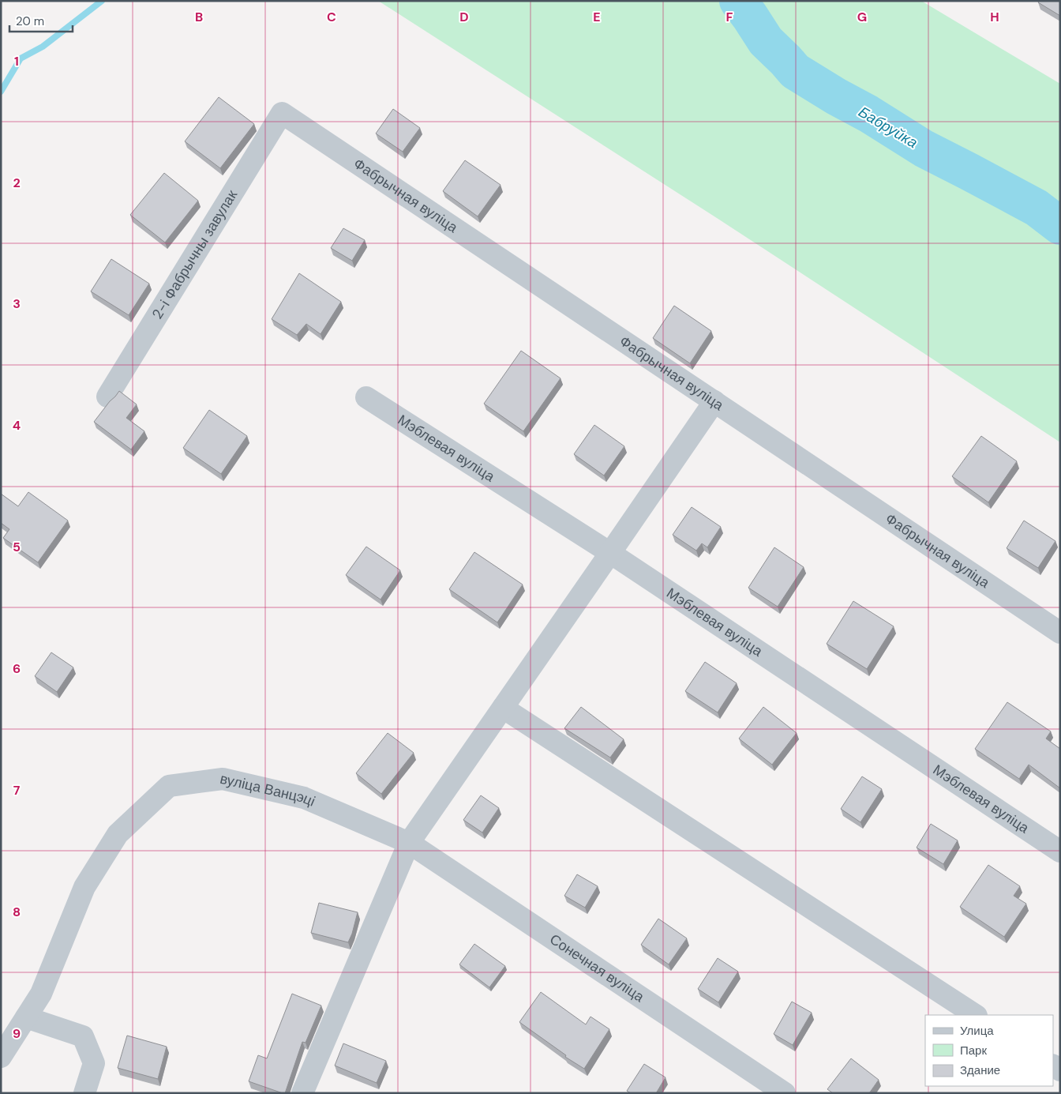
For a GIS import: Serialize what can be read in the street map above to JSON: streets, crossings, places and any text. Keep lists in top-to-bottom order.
{
  "streets": {
    "street": [
      "Фабрычная вуліца",
      "2-і Фабрычны завулак",
      "Мэблевая вуліца",
      "вуліца Ванцэці",
      "Сонечная вуліца"
    ]
  },
  "crossings": [
    ["Фабрычная вуліца", "2-і Фабрычны завулак"],
    ["вуліца Ванцэці", "Сонечная вуліца"]
  ],
  "water": ["Бабруйка"],
  "legend": ["Улица", "Парк", "Здание"],
  "scale_bar": "20 m",
  "grid": {
    "columns": [
      "B",
      "C",
      "D",
      "E",
      "F",
      "G",
      "H"
    ],
    "rows": [
      "1",
      "2",
      "3",
      "4",
      "5",
      "6",
      "7",
      "8",
      "9"
    ]
  }
}
